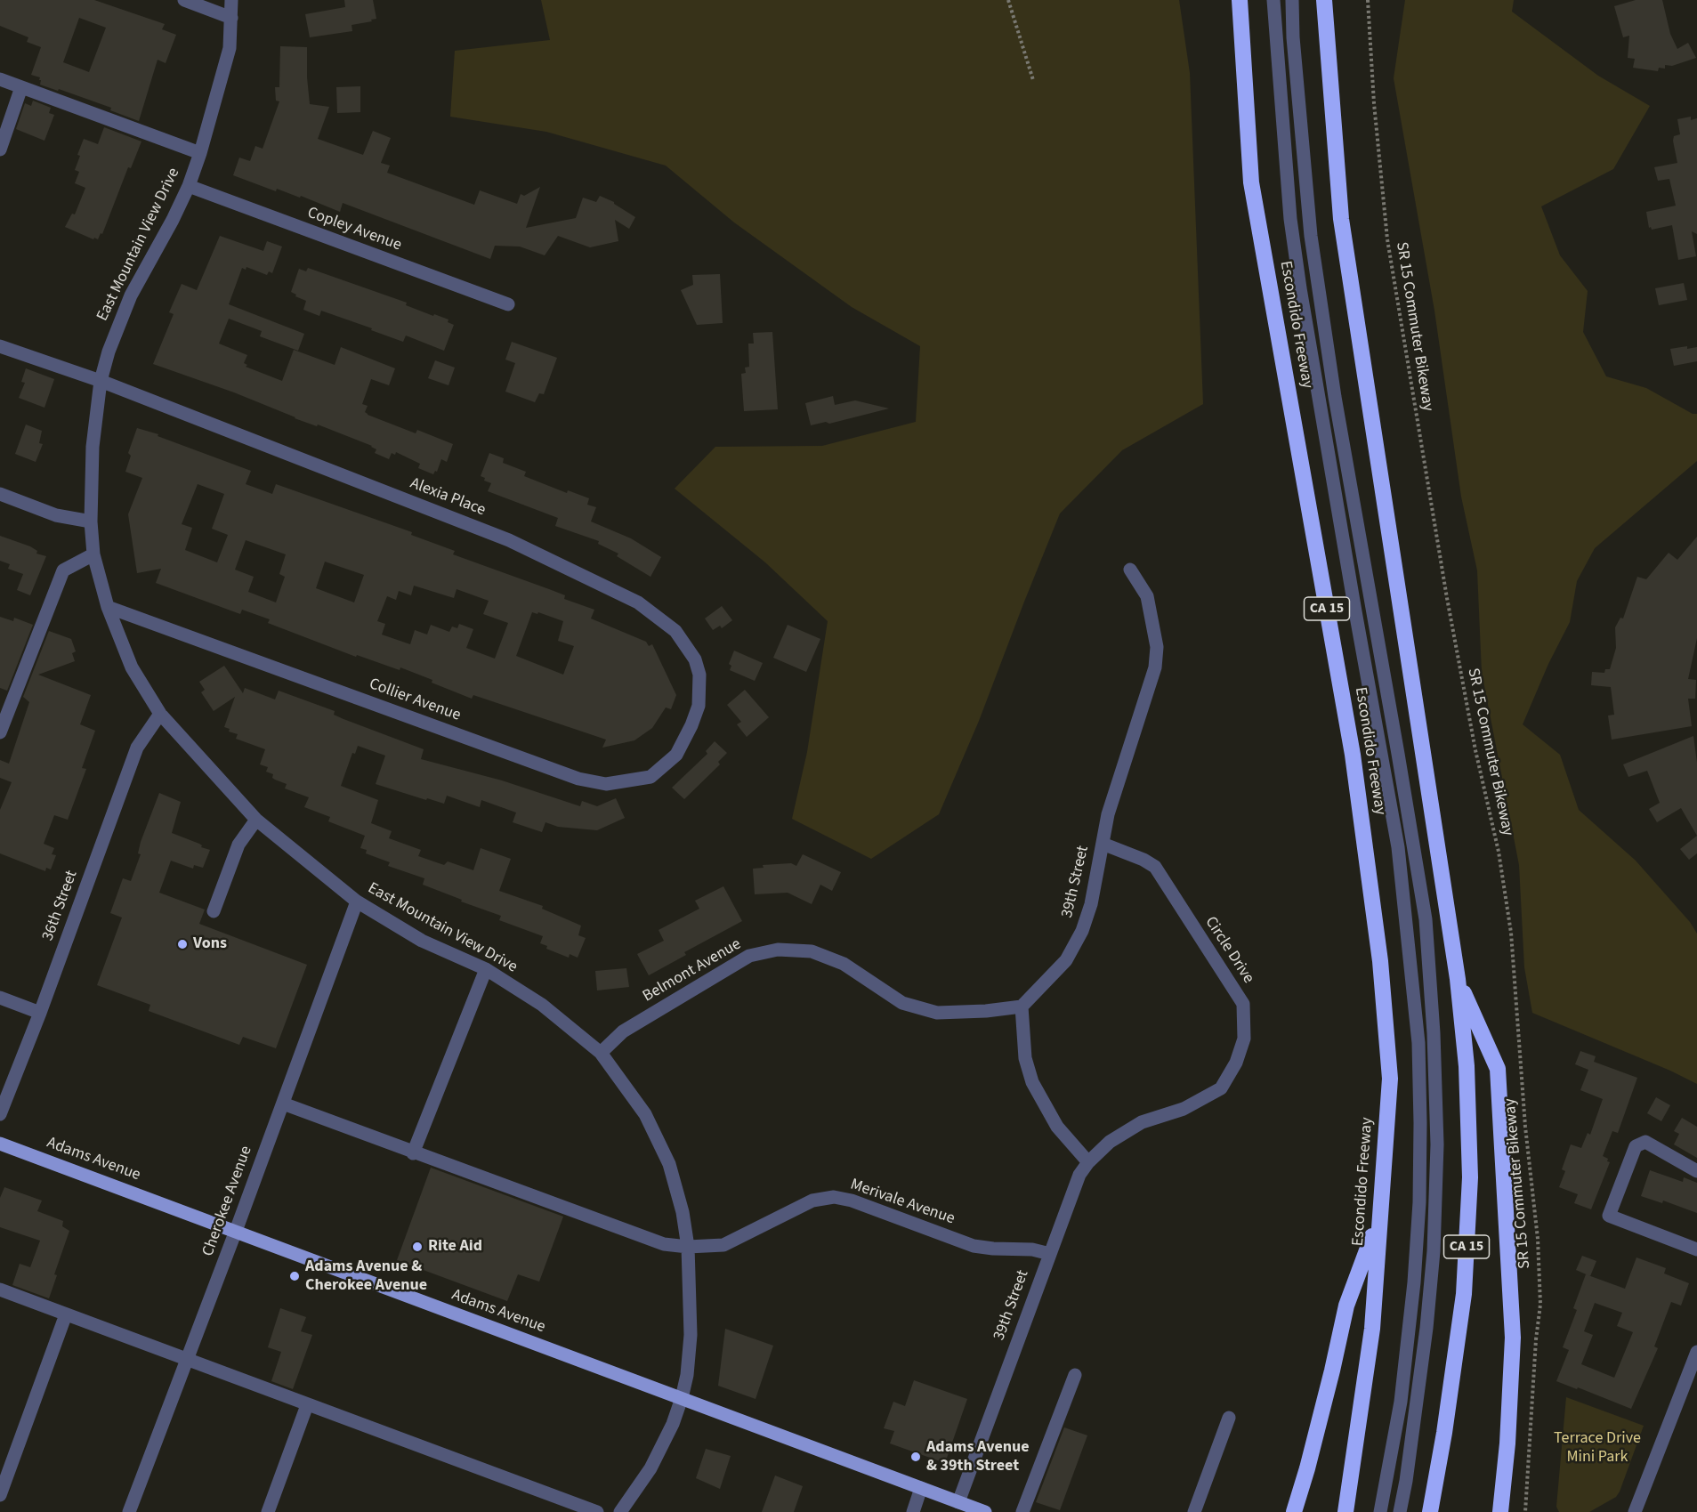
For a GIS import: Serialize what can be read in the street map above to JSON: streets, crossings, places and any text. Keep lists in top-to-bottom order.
{
  "streets": {
    "highway": ["Escondido Freeway", "CA 15"],
    "main road": ["Adams Avenue"],
    "street": [
      "Copley Avenue",
      "East Mountain View Drive",
      "Alexia Place",
      "Collier Avenue",
      "39th Street",
      "36th Street",
      "Circle Drive",
      "Belmont Avenue",
      "Cherokee Avenue",
      "Merivale Avenue"
    ],
    "path": ["SR 15 Commuter Bikeway"]
  },
  "crossings": [
    ["Copley Avenue", "East Mountain View Drive"],
    ["East Mountain View Drive", "Alexia Place"],
    ["East Mountain View Drive", "Collier Avenue"],
    ["East Mountain View Drive", "36th Street"],
    ["East Mountain View Drive", "Belmont Avenue"],
    ["East Mountain View Drive", "Adams Avenue"],
    ["East Mountain View Drive", "Cherokee Avenue"],
    ["East Mountain View Drive", "Merivale Avenue"],
    ["Alexia Place", "Collier Avenue"],
    ["39th Street", "Circle Drive"],
    ["39th Street", "Belmont Avenue"],
    ["39th Street", "Adams Avenue"],
    ["39th Street", "Merivale Avenue"],
    ["Adams Avenue", "Cherokee Avenue"],
    ["Cherokee Avenue", "Merivale Avenue"]
  ],
  "parks": ["Terrace Drive Mini Park"],
  "places": [
    "Vons",
    "Rite Aid",
    "Adams Avenue & Cherokee Avenue",
    "Adams Avenue & 39th Street"
  ]
}
